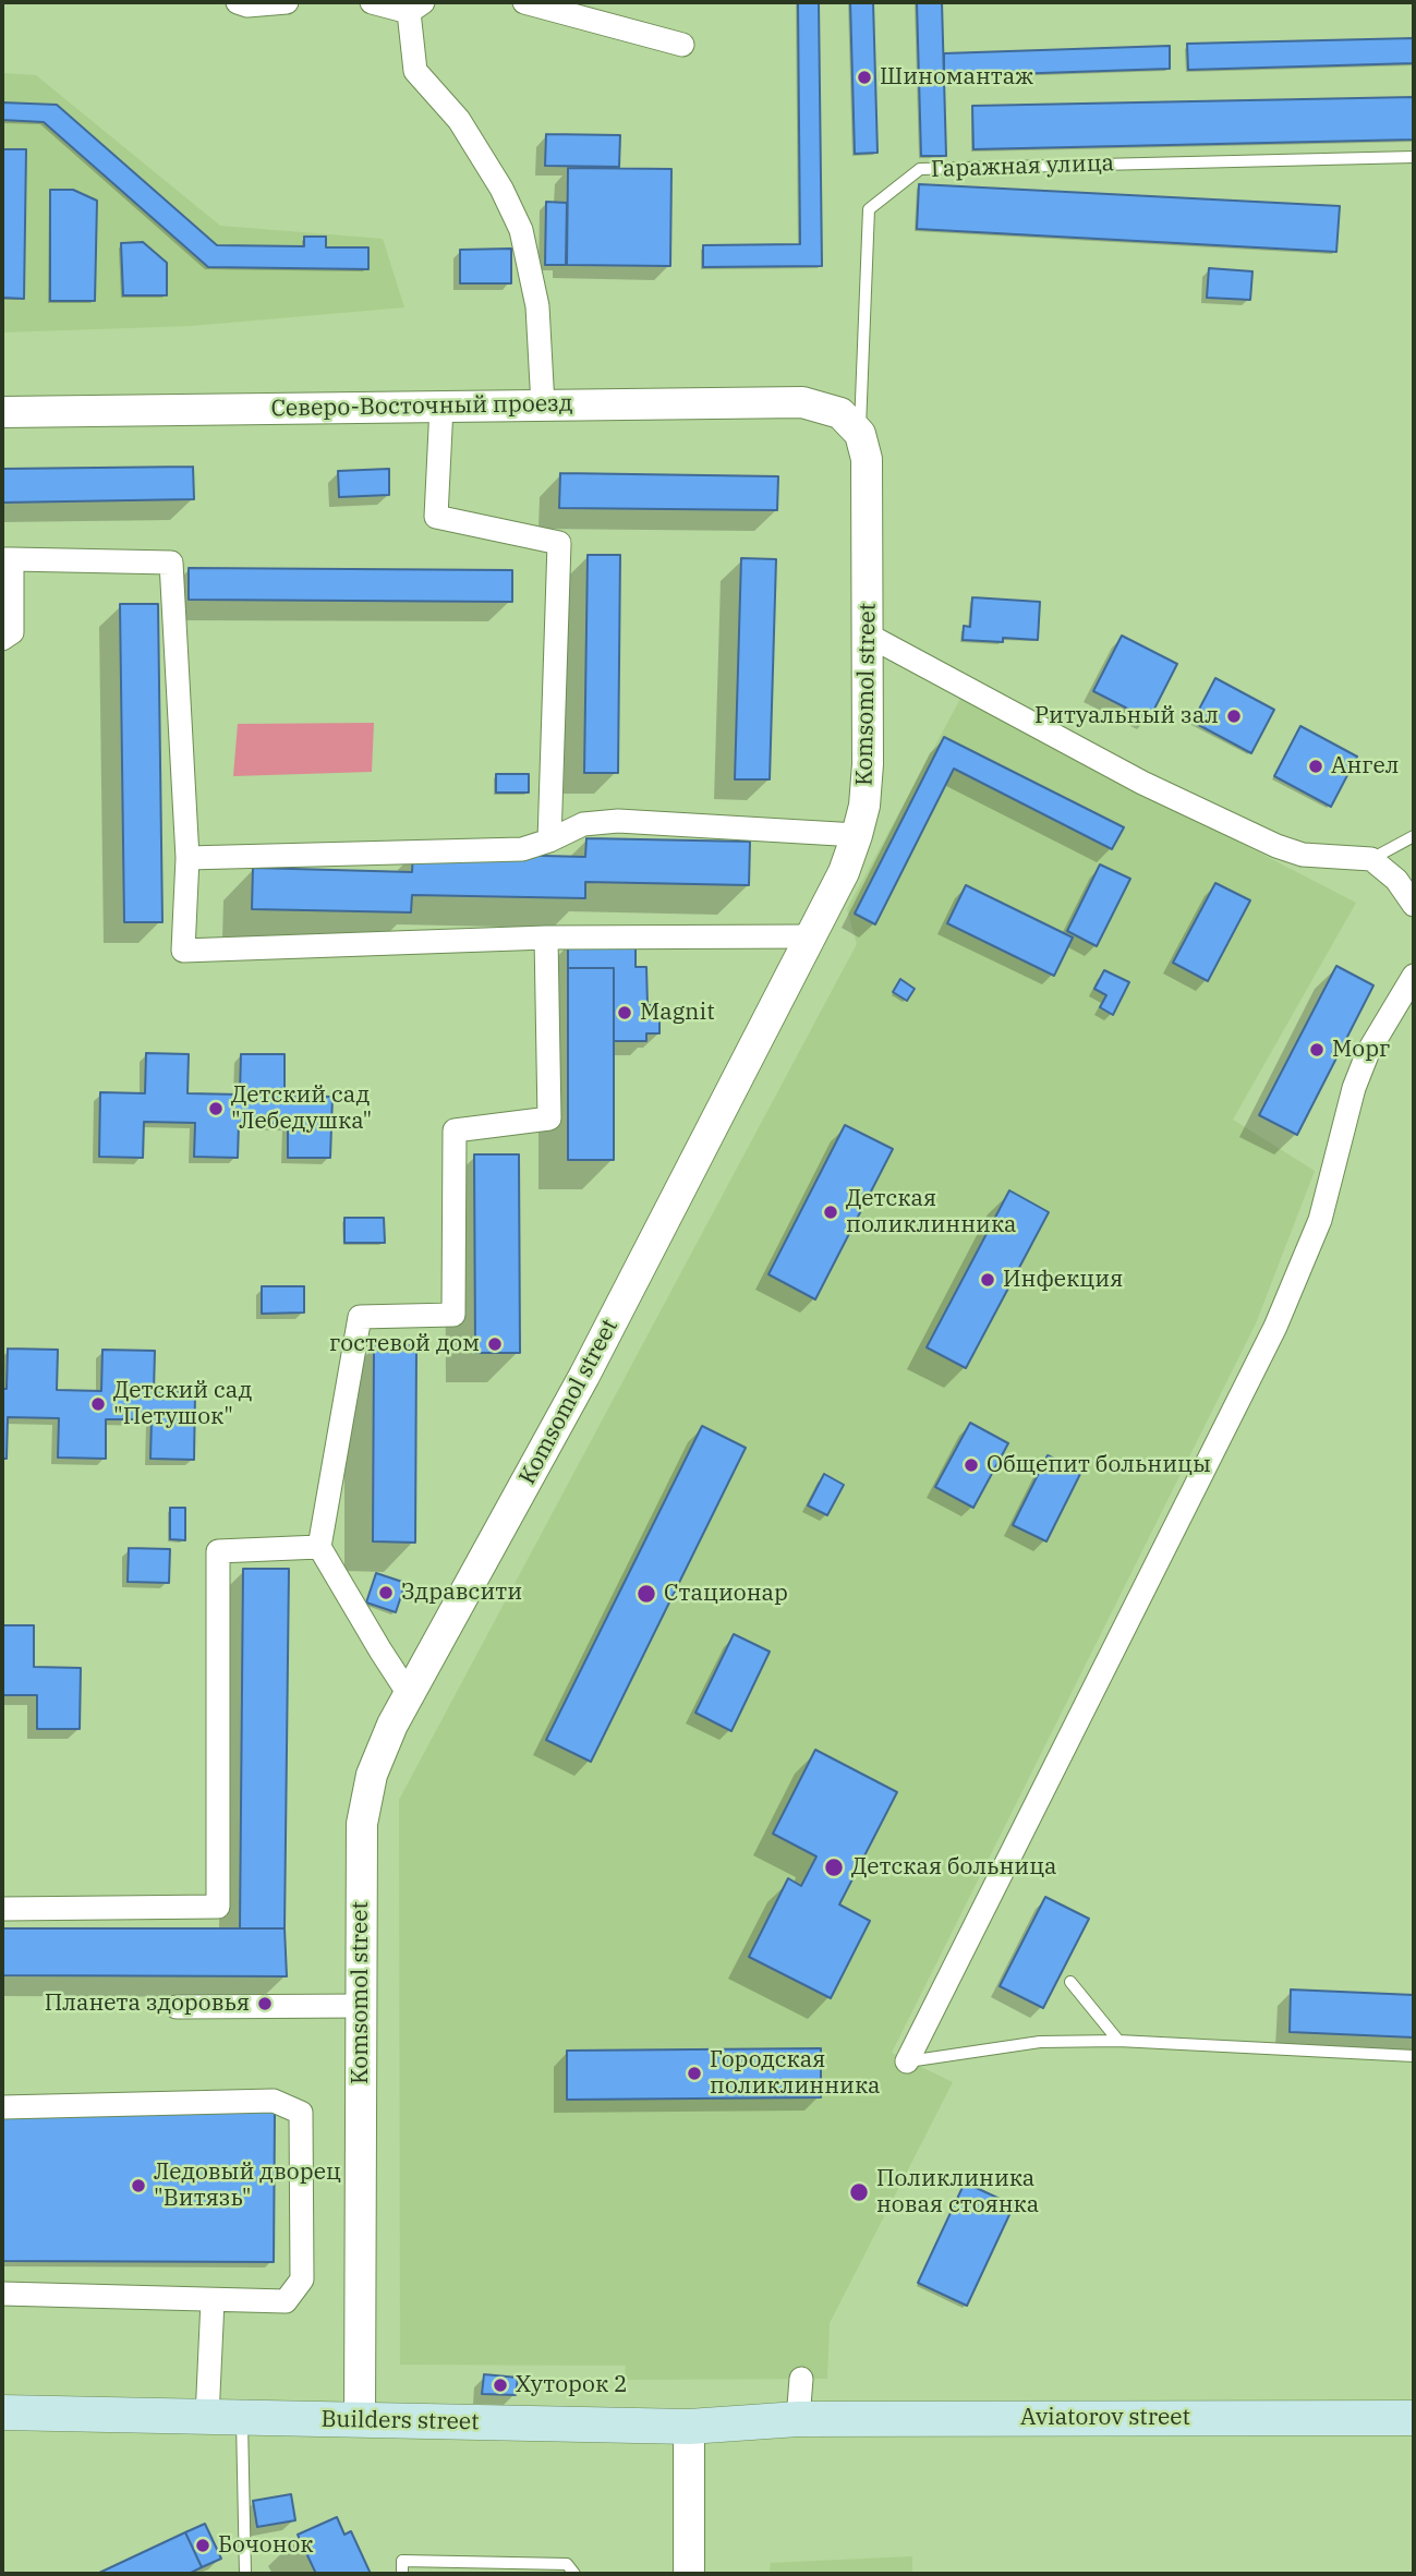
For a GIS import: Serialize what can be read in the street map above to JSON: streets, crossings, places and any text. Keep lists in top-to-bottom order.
{
  "streets": {
    "main road": ["Aviatorov street", "Builders street"],
    "street": ["Северо-Восточный проезд", "Komsomol street"],
    "lane": ["Гаражная улица"]
  },
  "crossings": [
    ["Гаражная улица", "Северо-Восточный проезд"],
    ["Гаражная улица", "Komsomol street"],
    ["Северо-Восточный проезд", "Komsomol street"],
    ["Komsomol street", "Builders street"],
    ["Aviatorov street", "Builders street"]
  ],
  "places": [
    "Шиномантаж",
    "Ритуальный зал",
    "Ангел",
    "Magnit",
    "Морг",
    "Детский сад \"Лебедушка\"",
    "Детская поликлинника",
    "Инфекция",
    "гостевой дом",
    "Детский сад \"Петушок\"",
    "Общепит больницы",
    "Здравсити",
    "Стационар",
    "Детская больница",
    "Планета здоровья",
    "Городская поликлинника",
    "Ледовый дворец \"Витязь\"",
    "Поликлиника новая стоянка",
    "Хуторок 2",
    "Бочонок"
  ]
}
